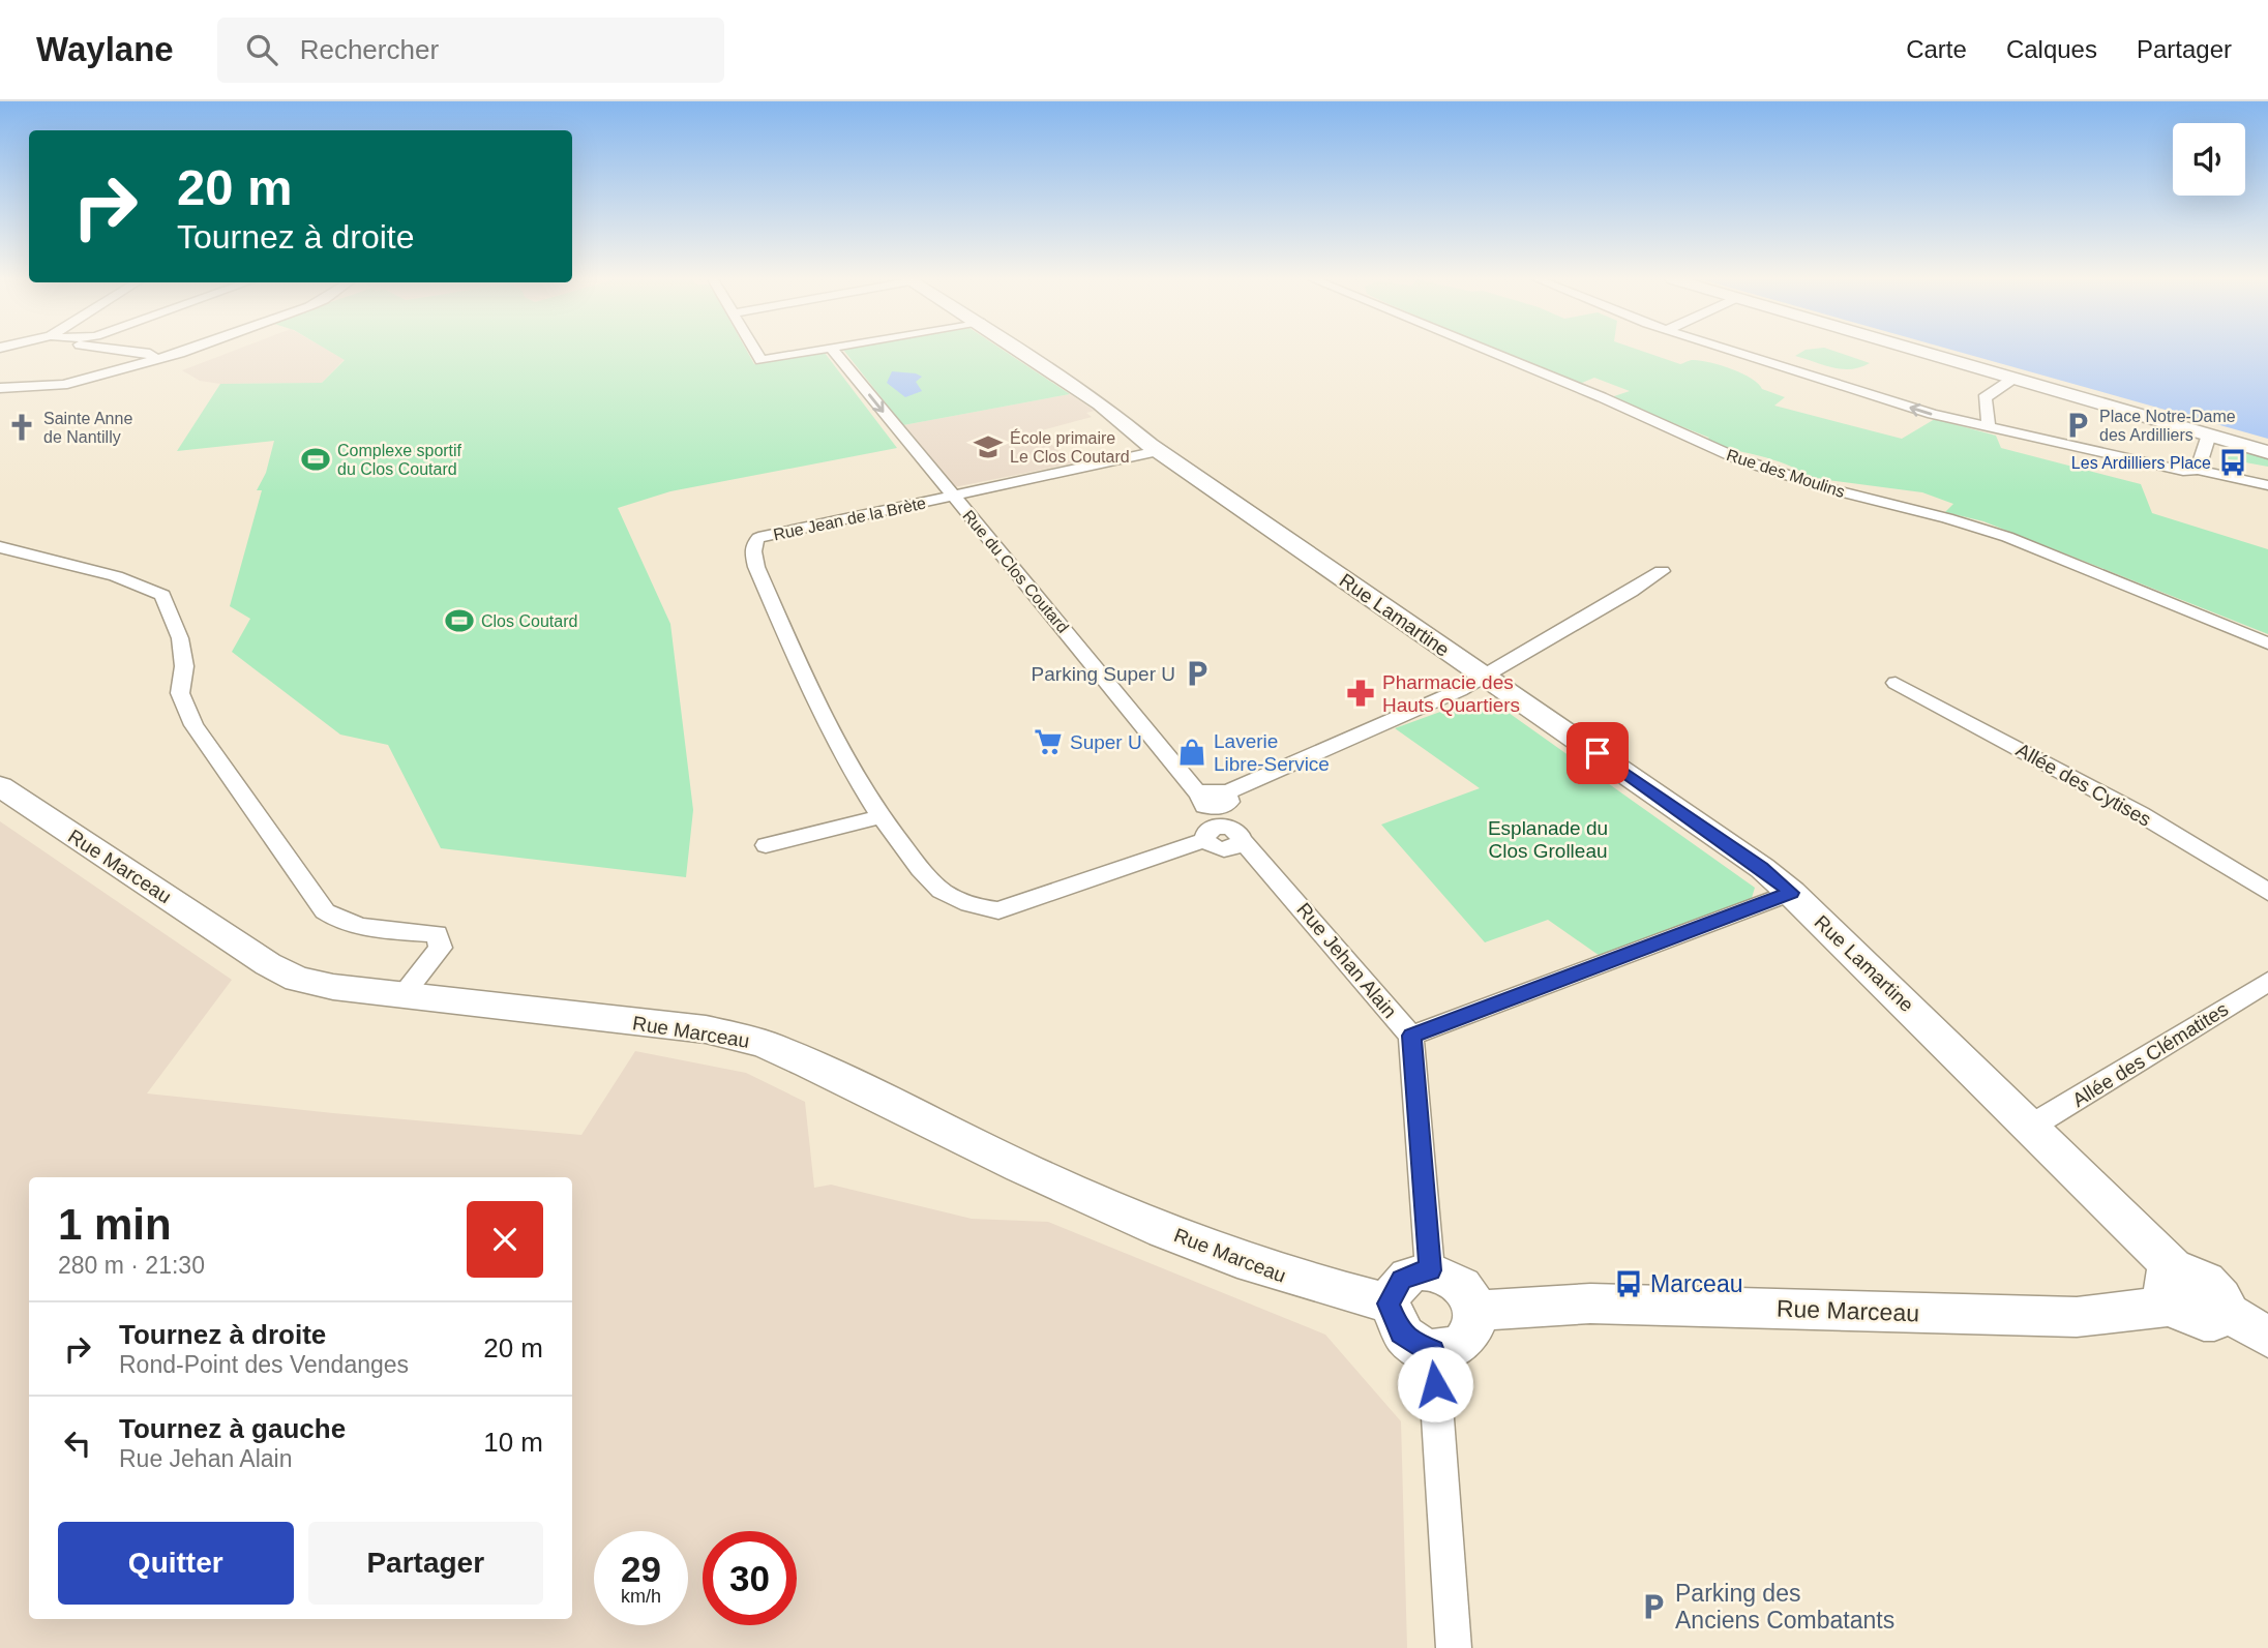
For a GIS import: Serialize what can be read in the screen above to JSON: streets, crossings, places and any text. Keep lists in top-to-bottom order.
{
  "streets": {
    "street": [
      "Rue des Moulins",
      "Rue Jean de la Brète",
      "Rue du Clos Coutard",
      "Rue Lamartine",
      "Allée des Cytises",
      "Rue Marceau",
      "Rue Jehan Alain",
      "Allée des Clématites"
    ]
  },
  "crossings": [
    ["Rue Jean de la Brète", "Rue du Clos Coutard"],
    ["Rue Jean de la Brète", "Rue Lamartine"],
    ["Rue du Clos Coutard", "Rue Jehan Alain"],
    ["Rue Lamartine", "Rue Marceau"],
    ["Rue Lamartine", "Allée des Clématites"],
    ["Rue Marceau", "Rue Jehan Alain"]
  ],
  "parks": ["Esplanade du Clos Grolleau"],
  "places": {
    "parking": ["Place Notre-Dame des Ardilliers", "Parking Super U", "Parking des Anciens Combatants"],
    "church": ["Sainte Anne de Nantilly"],
    "school or university": ["École primaire Le Clos Coutard"],
    "sports": ["Complexe sportif du Clos Coutard", "Clos Coutard"],
    "bus stop": ["Les Ardilliers Place", "Marceau"],
    "pharmacy": ["Pharmacie des Hauts Quartiers"],
    "supermarket": ["Super U"],
    "shop": ["Laverie Libre-Service"]
  },
  "page": {
    "header": "Waylane",
    "search": "Rechercher",
    "nav": ["Carte", "Calques", "Partager"],
    "turn": ["20 m", "Tournez à droite"],
    "heading": ["1 min", "280 m · 21:30"],
    "list": [
      {
        "name": "Tournez à droite",
        "note": "Rond-Point des Vendanges",
        "value": "20 m"
      },
      {
        "name": "Tournez à gauche",
        "note": "Rue Jehan Alain",
        "value": "10 m"
      }
    ],
    "buttons": ["Quitter", "Partager"],
    "speed": "29 km/h",
    "limit": "30"
  }
}
